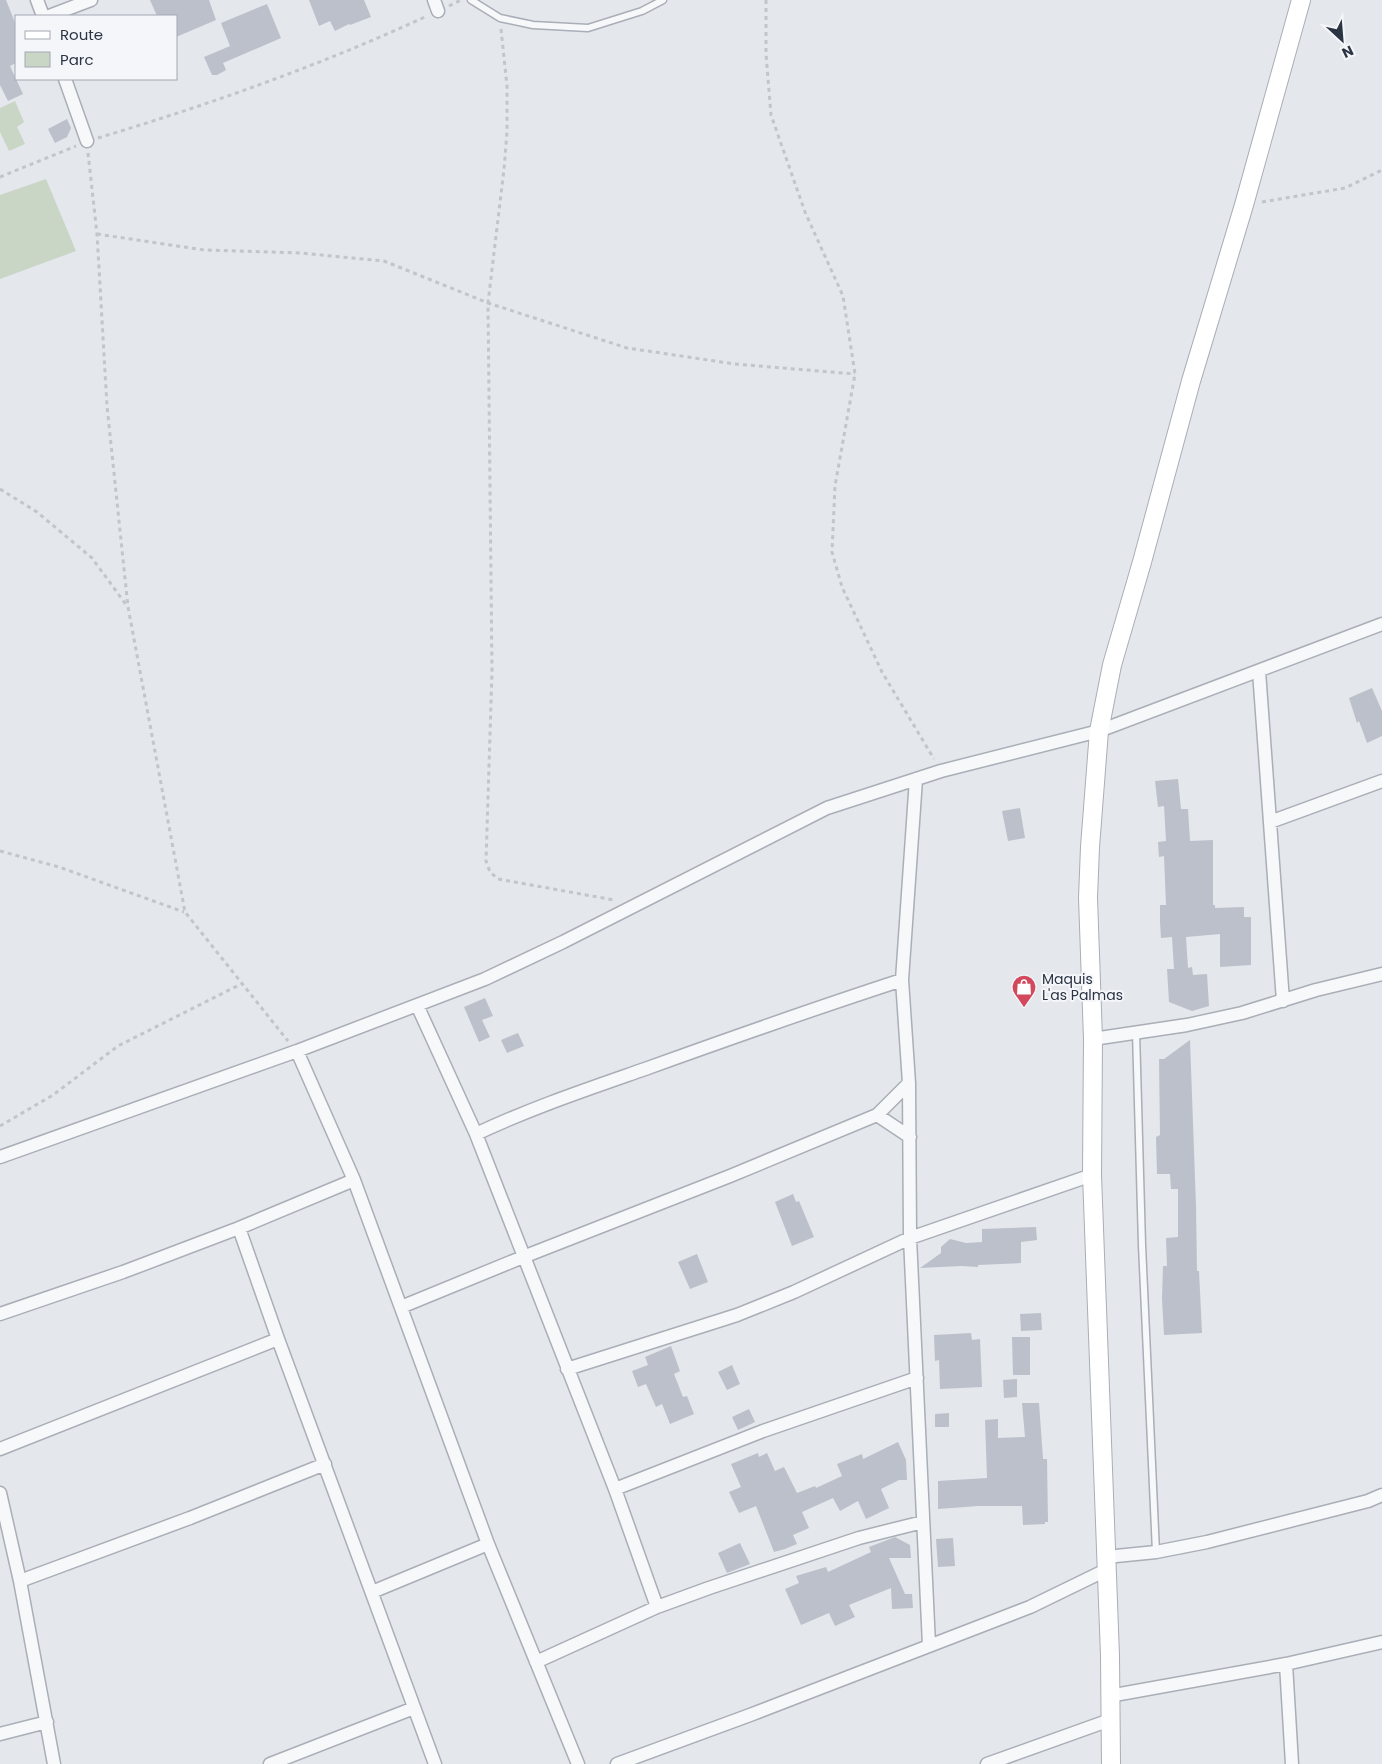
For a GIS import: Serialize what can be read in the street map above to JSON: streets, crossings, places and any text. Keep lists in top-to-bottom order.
{
  "places": {
    "shop": ["Maquis L'as Palmas"]
  },
  "legend": ["Route", "Parc"],
  "north": "bottom right"
}
